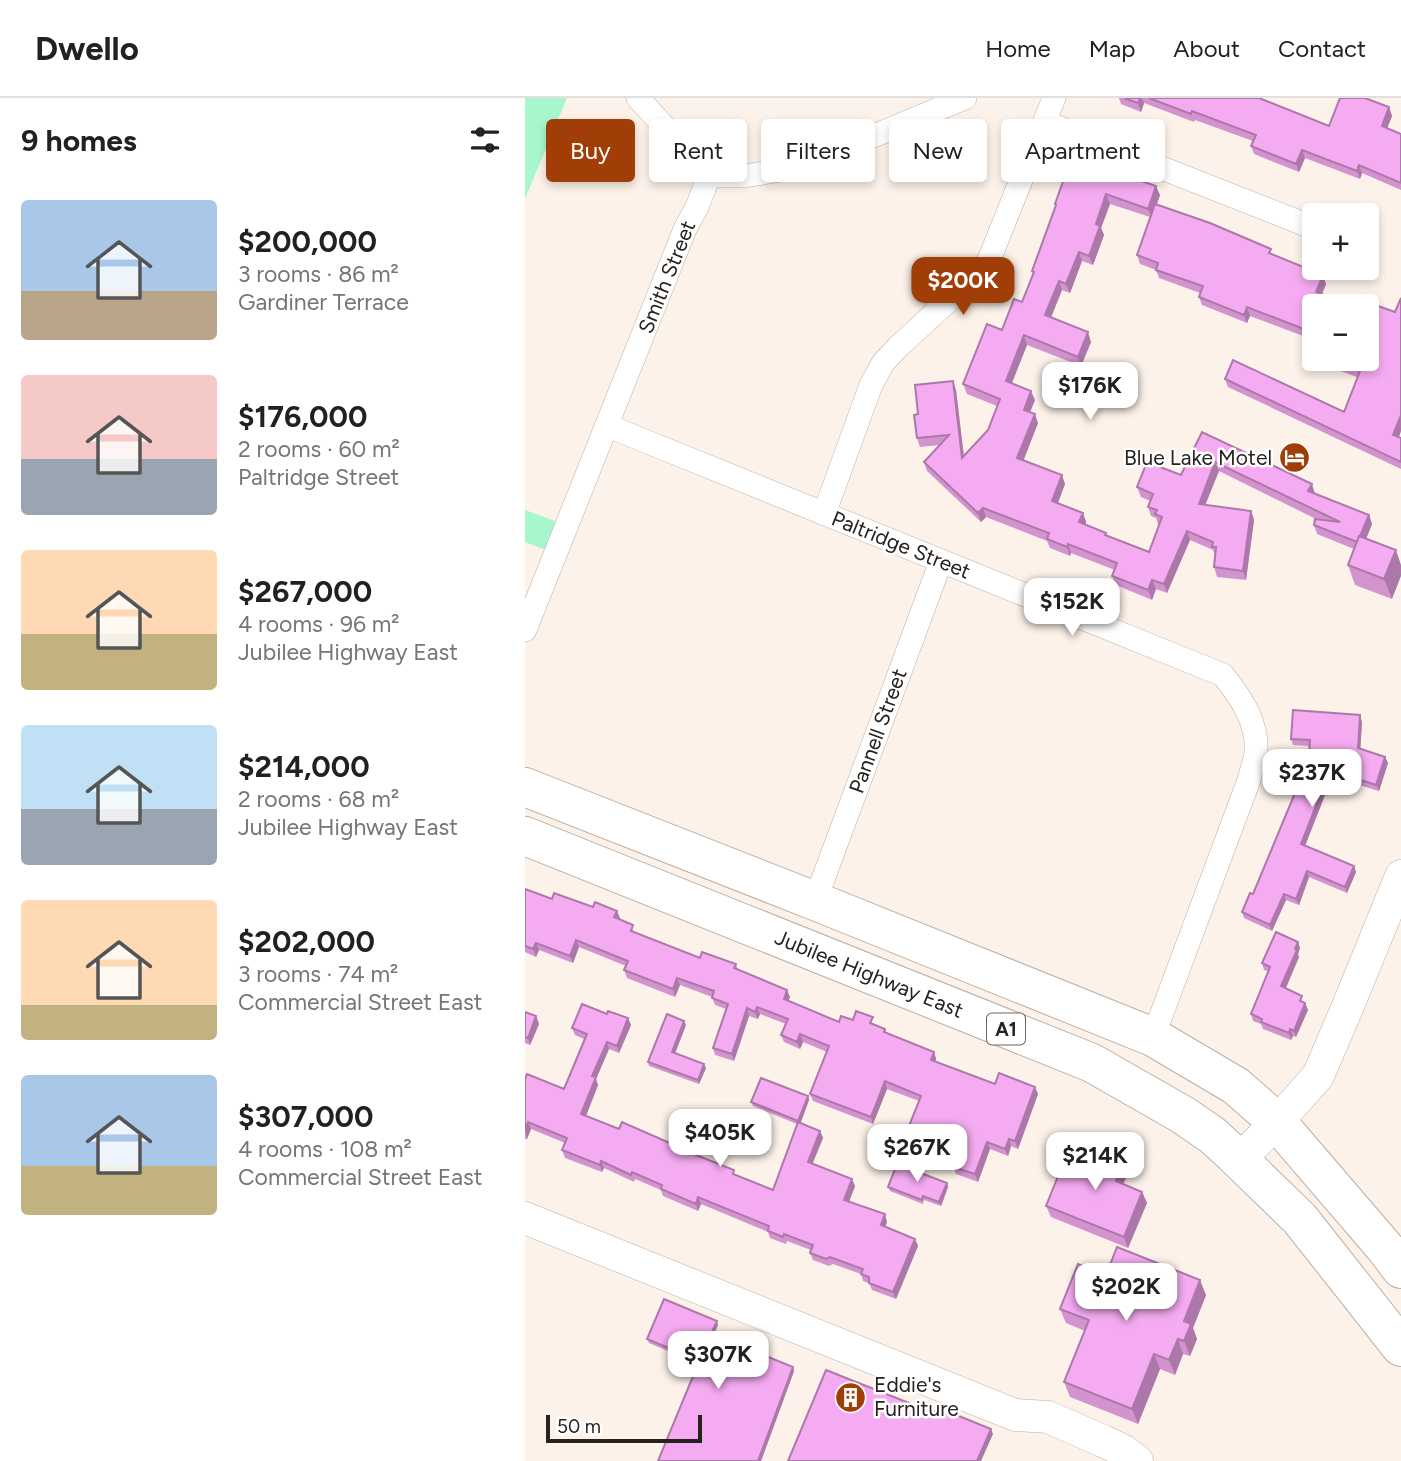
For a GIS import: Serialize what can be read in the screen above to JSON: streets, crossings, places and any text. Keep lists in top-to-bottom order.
{
  "streets": {
    "highway": ["Jubilee Highway East", "A1"],
    "street": ["Smith Street", "Paltridge Street", "Pannell Street"]
  },
  "crossings": [
    ["Smith Street", "Paltridge Street"],
    ["Paltridge Street", "Pannell Street"],
    ["Paltridge Street", "A1"],
    ["Pannell Street", "A1"]
  ],
  "places": {
    "hotel": ["Blue Lake Motel"],
    "building": ["Eddie's Furniture"]
  },
  "scale_bar": "50 m",
  "page": {
    "header": "Dwello",
    "nav": [
      "Home",
      "Map",
      "About",
      "Contact"
    ],
    "heading": "9 homes",
    "chip": [
      "Buy",
      "Rent",
      "Filters",
      "New",
      "Apartment"
    ],
    "list": [
      {
        "name": "$200,000",
        "note": "3 rooms · 86 m² · Gardiner Terrace"
      },
      {
        "name": "$176,000",
        "note": "2 rooms · 60 m² · Paltridge Street"
      },
      {
        "name": "$267,000",
        "note": "4 rooms · 96 m² · Jubilee Highway East"
      },
      {
        "name": "$214,000",
        "note": "2 rooms · 68 m² · Jubilee Highway East"
      },
      {
        "name": "$202,000",
        "note": "3 rooms · 74 m² · Commercial Street East"
      },
      {
        "name": "$307,000",
        "note": "4 rooms · 108 m² · Commercial Street East"
      }
    ],
    "map_buttons": ["+", "−"],
    "price": [
      "$200K",
      "$176K",
      "$152K",
      "$237K",
      "$405K",
      "$267K",
      "$214K",
      "$202K",
      "$307K"
    ],
    "scale": "50 m"
  }
}
